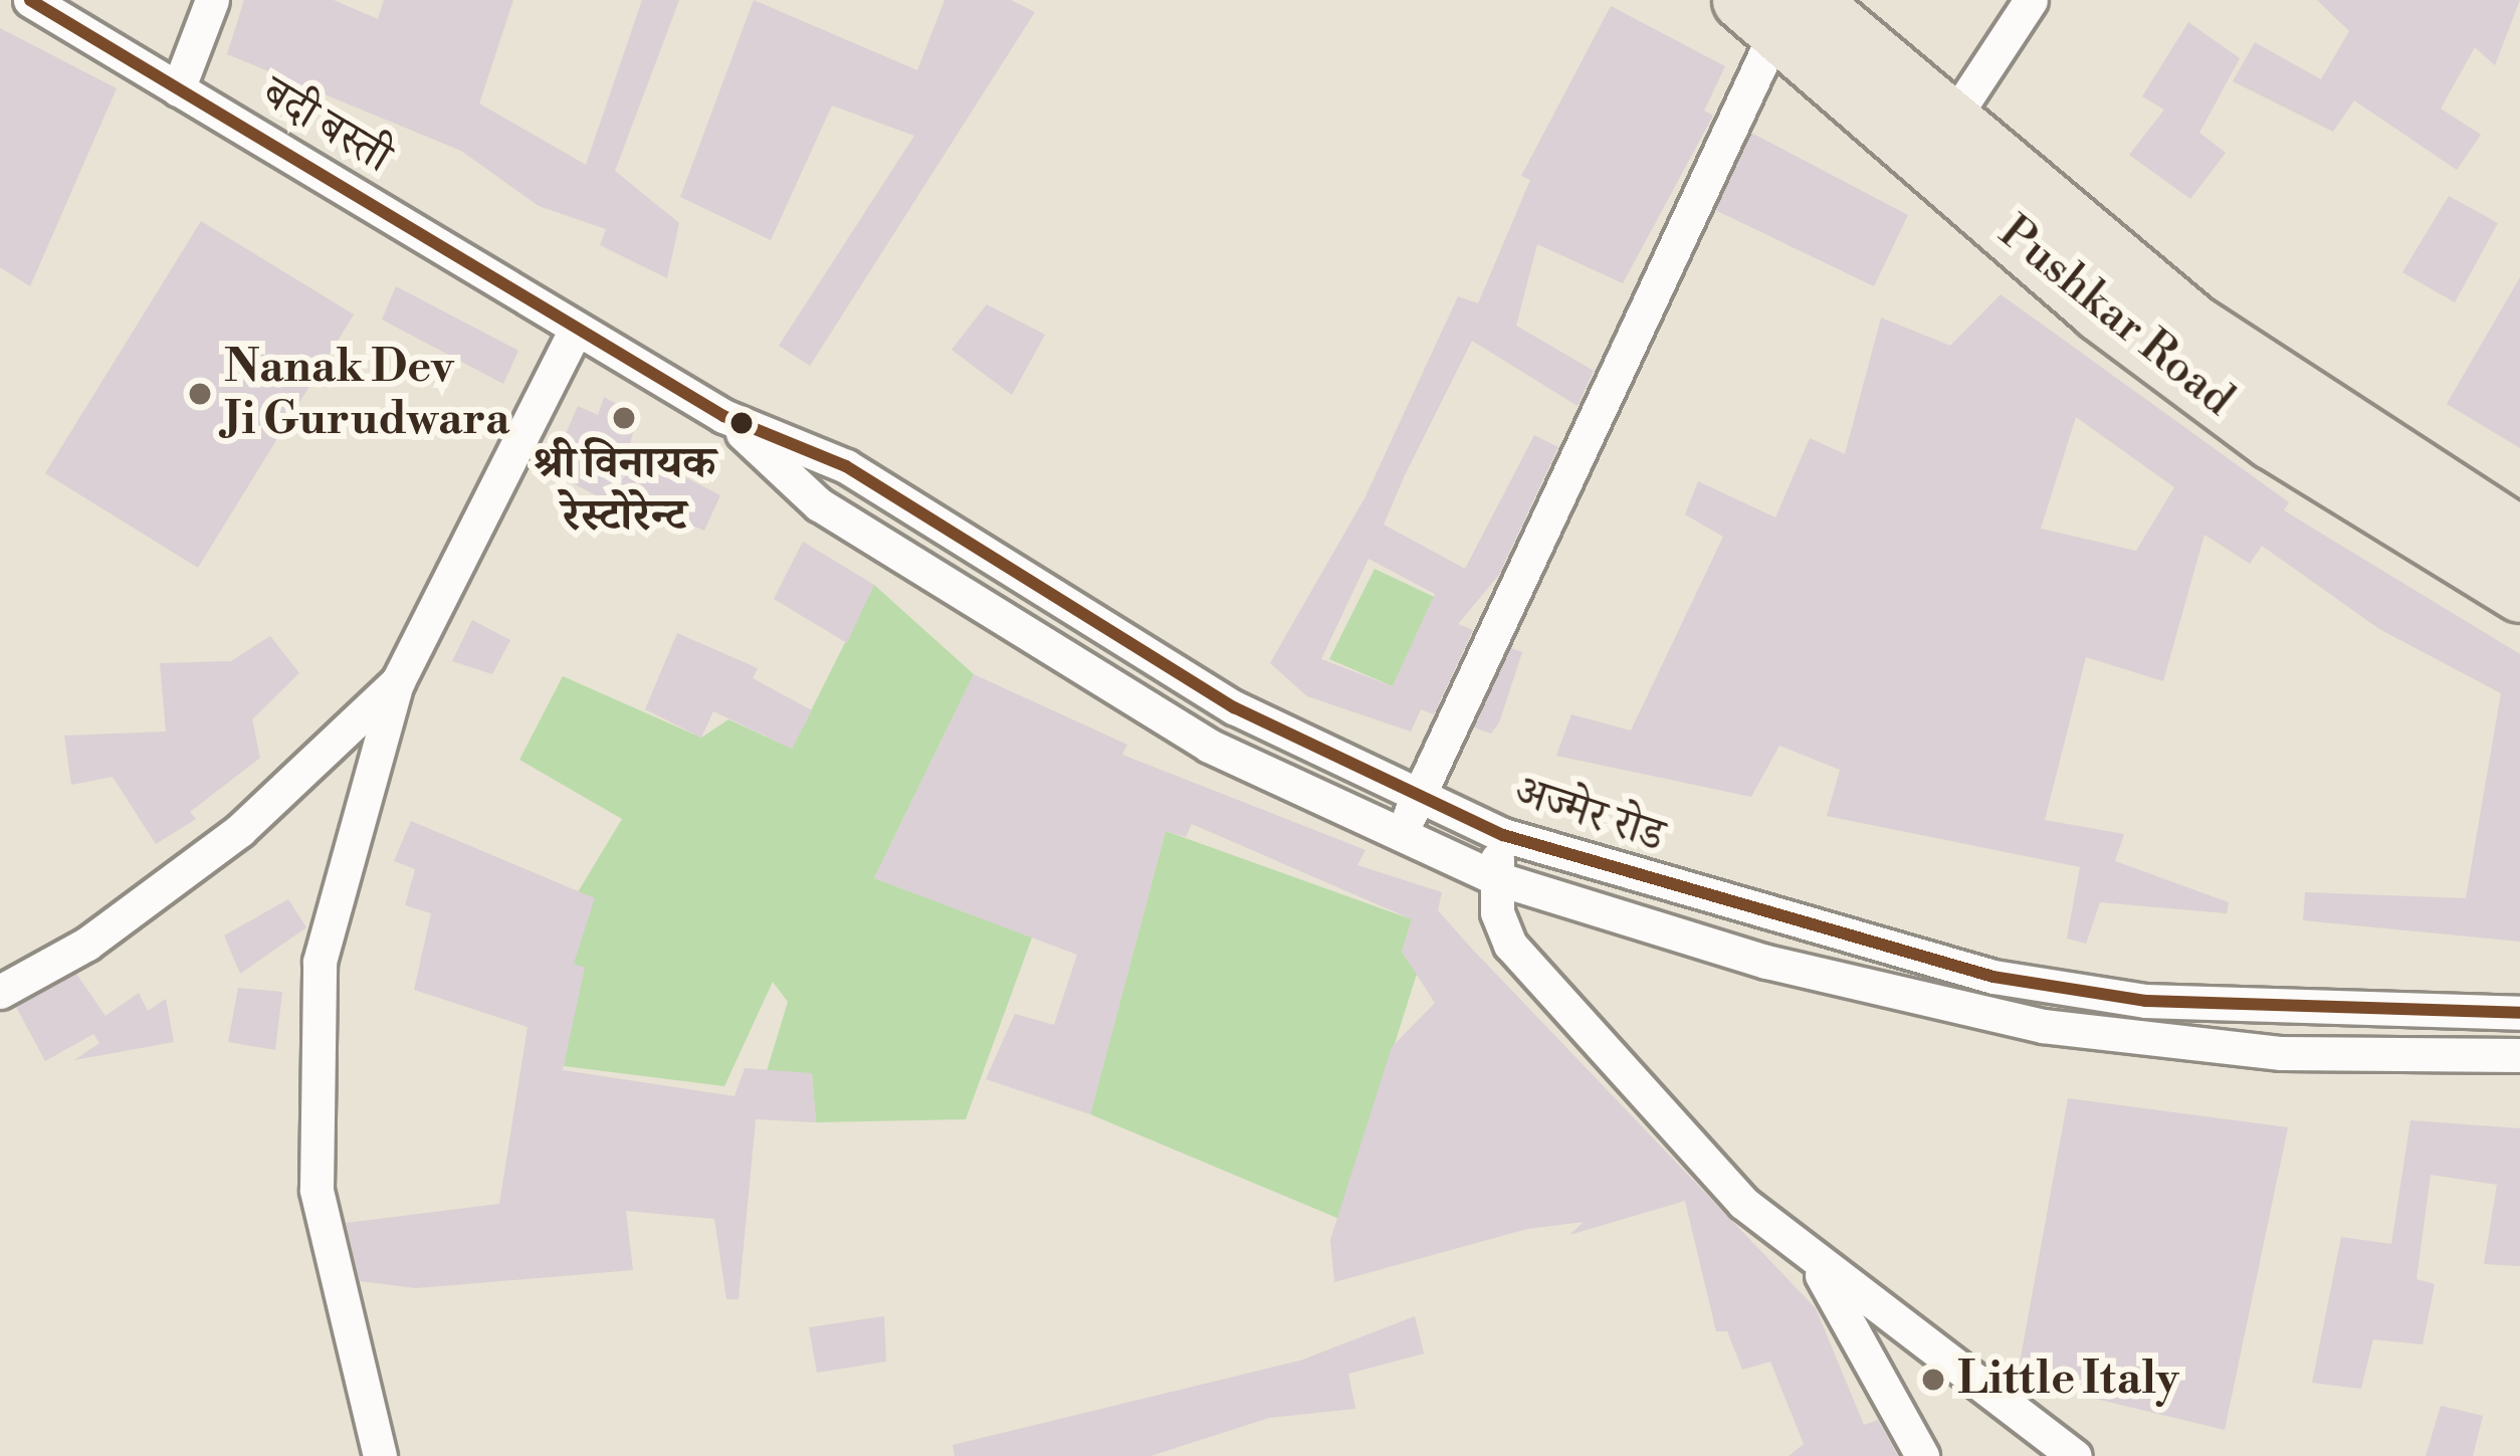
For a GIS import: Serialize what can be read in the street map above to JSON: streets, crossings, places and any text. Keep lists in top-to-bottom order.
{
  "streets": {
    "highway": ["Pushkar Road"],
    "street": ["बदी बस्ती", "अज्मेर रोड"]
  },
  "crossings": [
    ["बदी बस्ती", "अज्मेर रोड"]
  ],
  "places": ["Nanak Dev Ji Gurudwara", "श्री विनायक रेस्टोरेन्ट", "Little Italy"]
}
